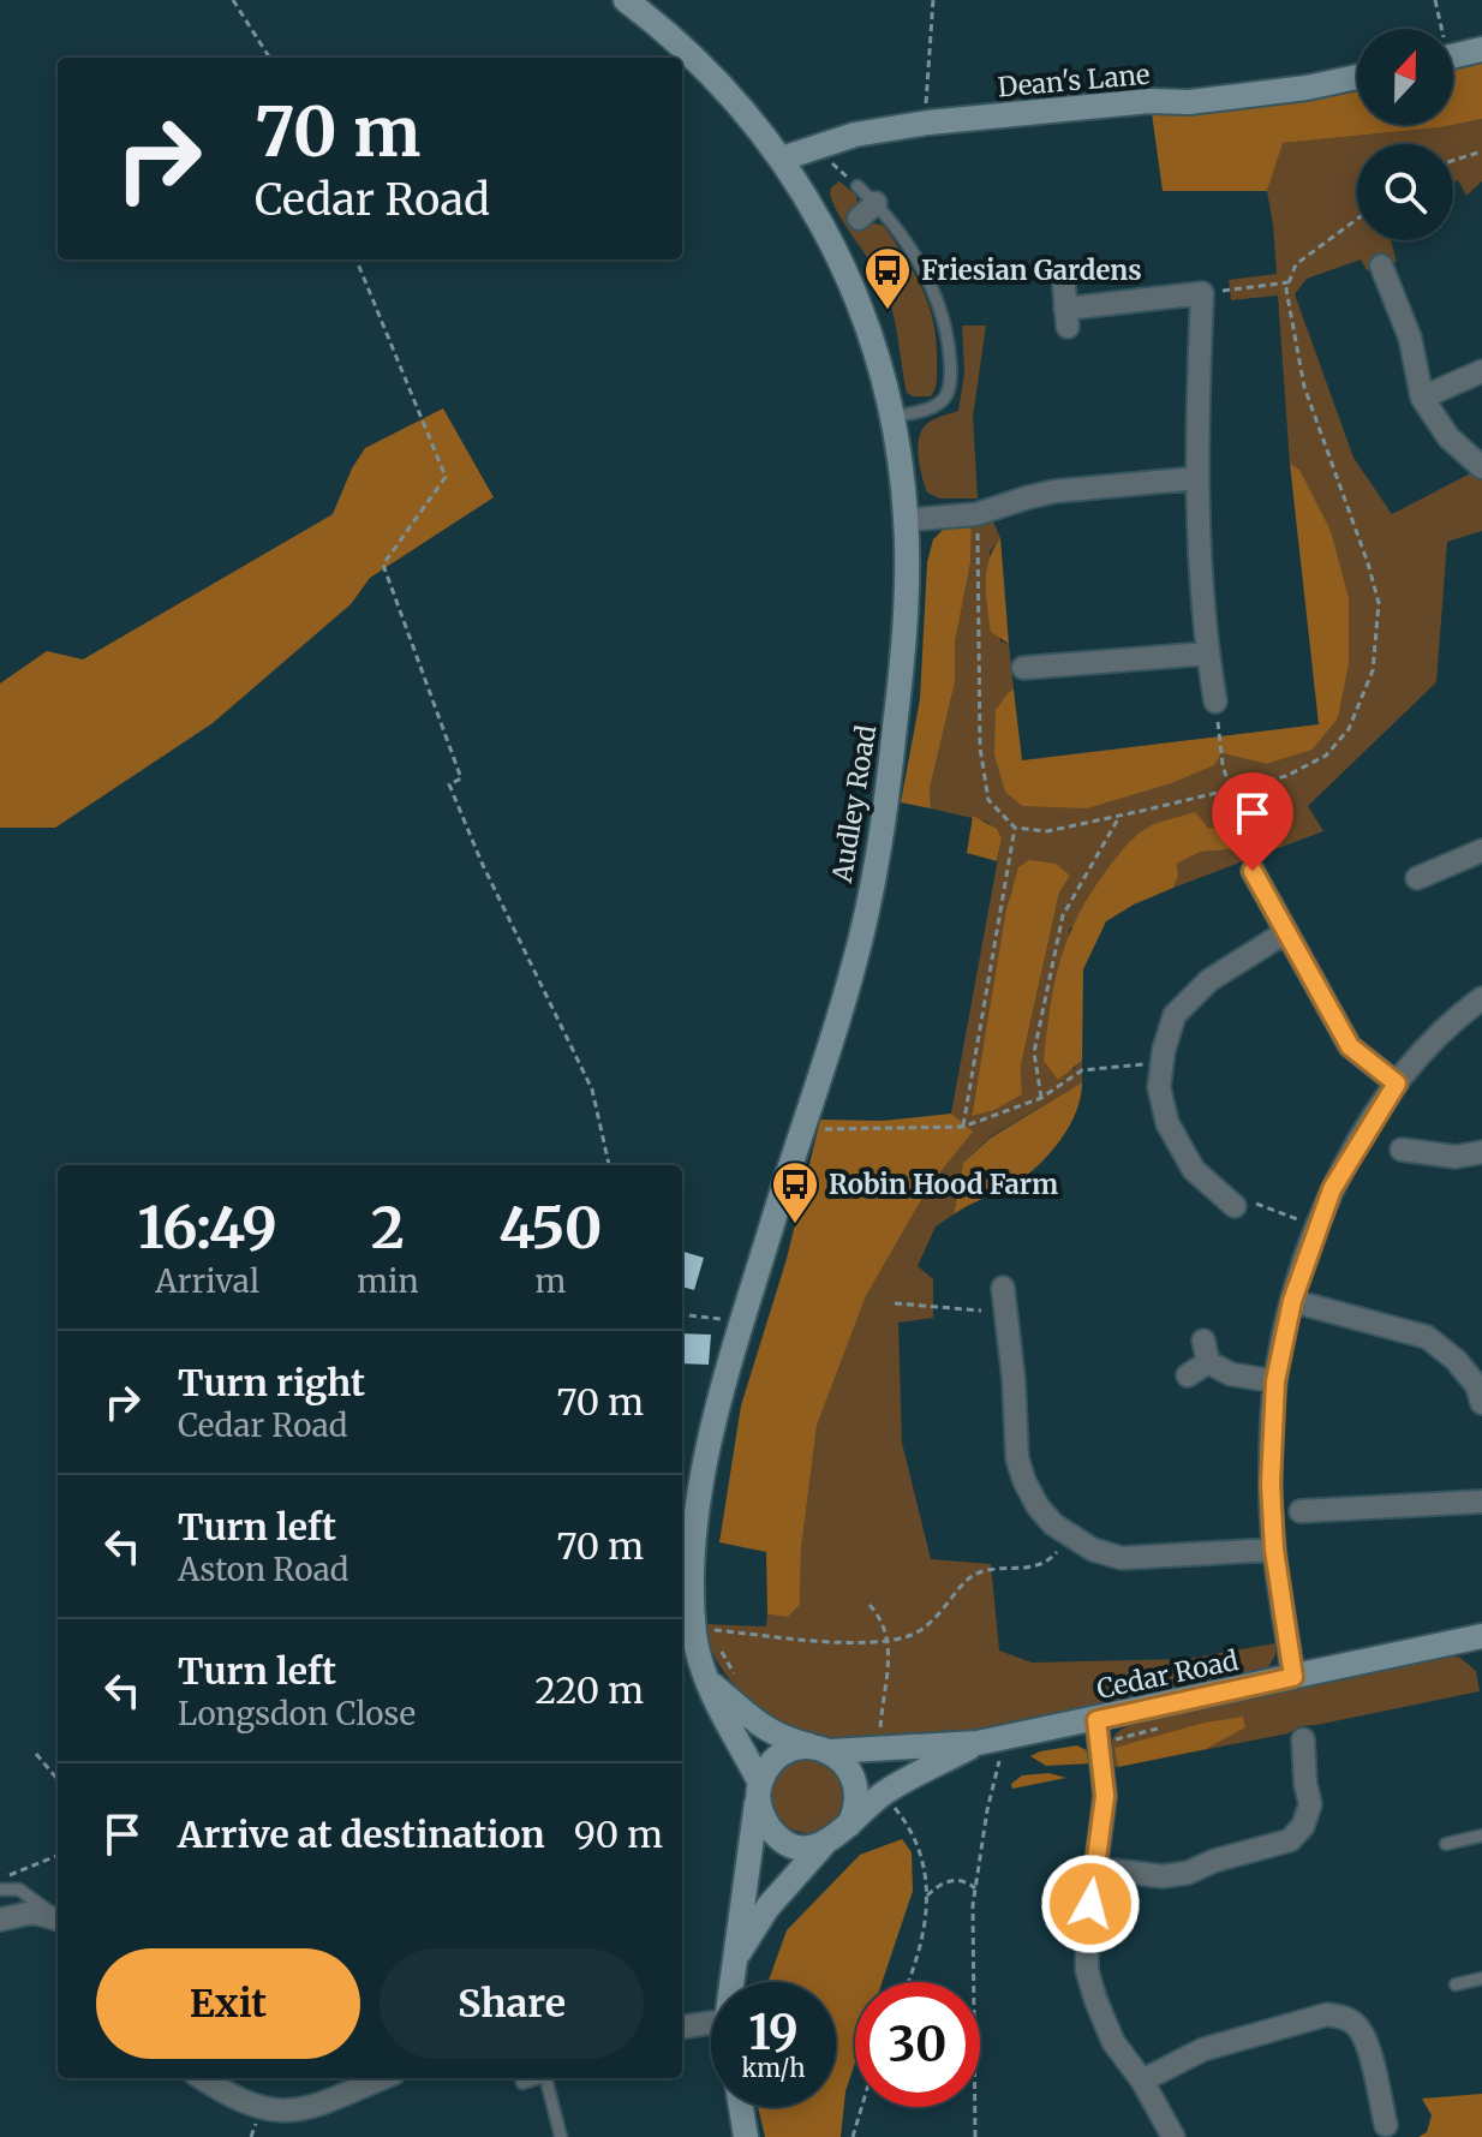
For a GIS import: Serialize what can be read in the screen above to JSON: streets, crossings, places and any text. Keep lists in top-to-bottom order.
{
  "streets": {
    "main road": ["Dean's Lane", "Audley Road", "Cedar Road"]
  },
  "crossings": [
    ["Dean's Lane", "Audley Road"]
  ],
  "places": {
    "bus stop": ["Friesian Gardens", "Robin Hood Farm"]
  },
  "north": "top",
  "page": {
    "turn": ["70 m", "Cedar Road"],
    "eta": [
      "16:49",
      "Arrival",
      "2",
      "min",
      "450",
      "m"
    ],
    "list": [
      {
        "name": "Turn right",
        "note": "Cedar Road",
        "value": "70 m"
      },
      {
        "name": "Turn left",
        "note": "Aston Road",
        "value": "70 m"
      },
      {
        "name": "Turn left",
        "note": "Longsdon Close",
        "value": "220 m"
      },
      {
        "name": "Arrive at destination",
        "value": "90 m"
      }
    ],
    "buttons": ["Exit", "Share"],
    "speed": "19 km/h",
    "limit": "30"
  }
}
